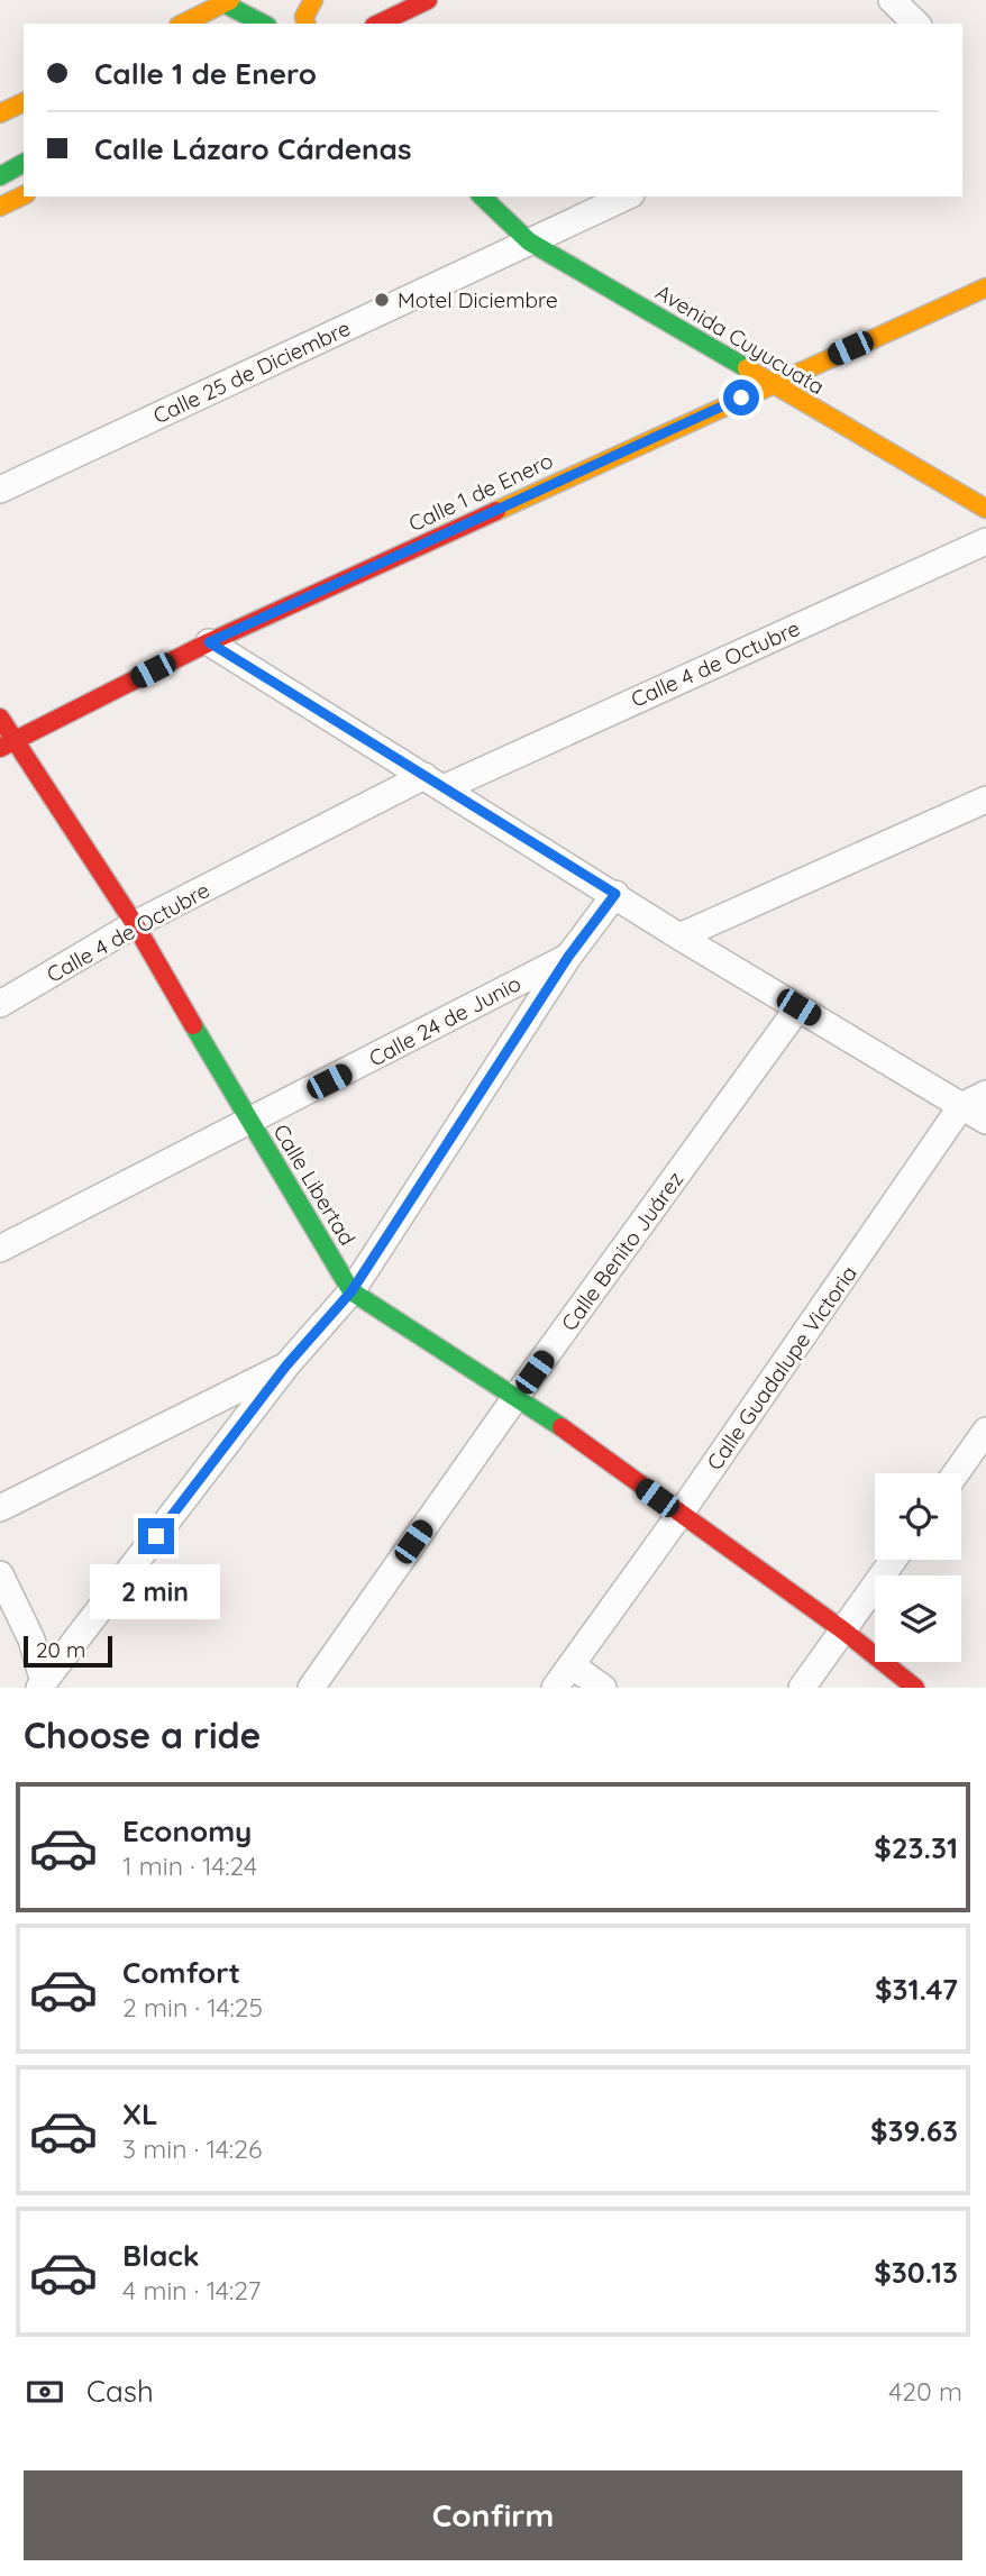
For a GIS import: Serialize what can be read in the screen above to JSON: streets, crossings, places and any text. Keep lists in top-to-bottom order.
{
  "streets": {
    "street": [
      "Avenida Cuyucuata",
      "Calle 25 de Diciembre",
      "Calle 1 de Enero",
      "Calle 4 de Octubre",
      "Calle 24 de Junio",
      "Calle Libertad",
      "Calle Benito Juárez",
      "Calle Guadalupe Victoria"
    ]
  },
  "crossings": [
    ["Avenida Cuyucuata", "Calle 25 de Diciembre"],
    ["Avenida Cuyucuata", "Calle 1 de Enero"],
    ["Calle 1 de Enero", "Calle Libertad"],
    ["Calle 4 de Octubre", "Calle Libertad"],
    ["Calle 24 de Junio", "Calle Libertad"],
    ["Calle Libertad", "Calle Benito Juárez"],
    ["Calle Libertad", "Calle Guadalupe Victoria"]
  ],
  "places": ["Motel Diciembre"],
  "scale_bar": "20 m",
  "page": {
    "banner": ["Calle 1 de Enero", "Calle Lázaro Cárdenas"],
    "bubble": "2 min",
    "scale": "20 m",
    "heading": "Choose a ride",
    "list": [
      {
        "name": "Economy",
        "note": "1 min · 14:24",
        "value": "$23.31"
      },
      {
        "name": "Comfort",
        "note": "2 min · 14:25",
        "value": "$31.47"
      },
      {
        "name": "XL",
        "note": "3 min · 14:26",
        "value": "$39.63"
      },
      {
        "name": "Black",
        "note": "4 min · 14:27",
        "value": "$30.13"
      }
    ],
    "pay": ["Cash", "420 m"],
    "buttons": "Confirm"
  }
}
